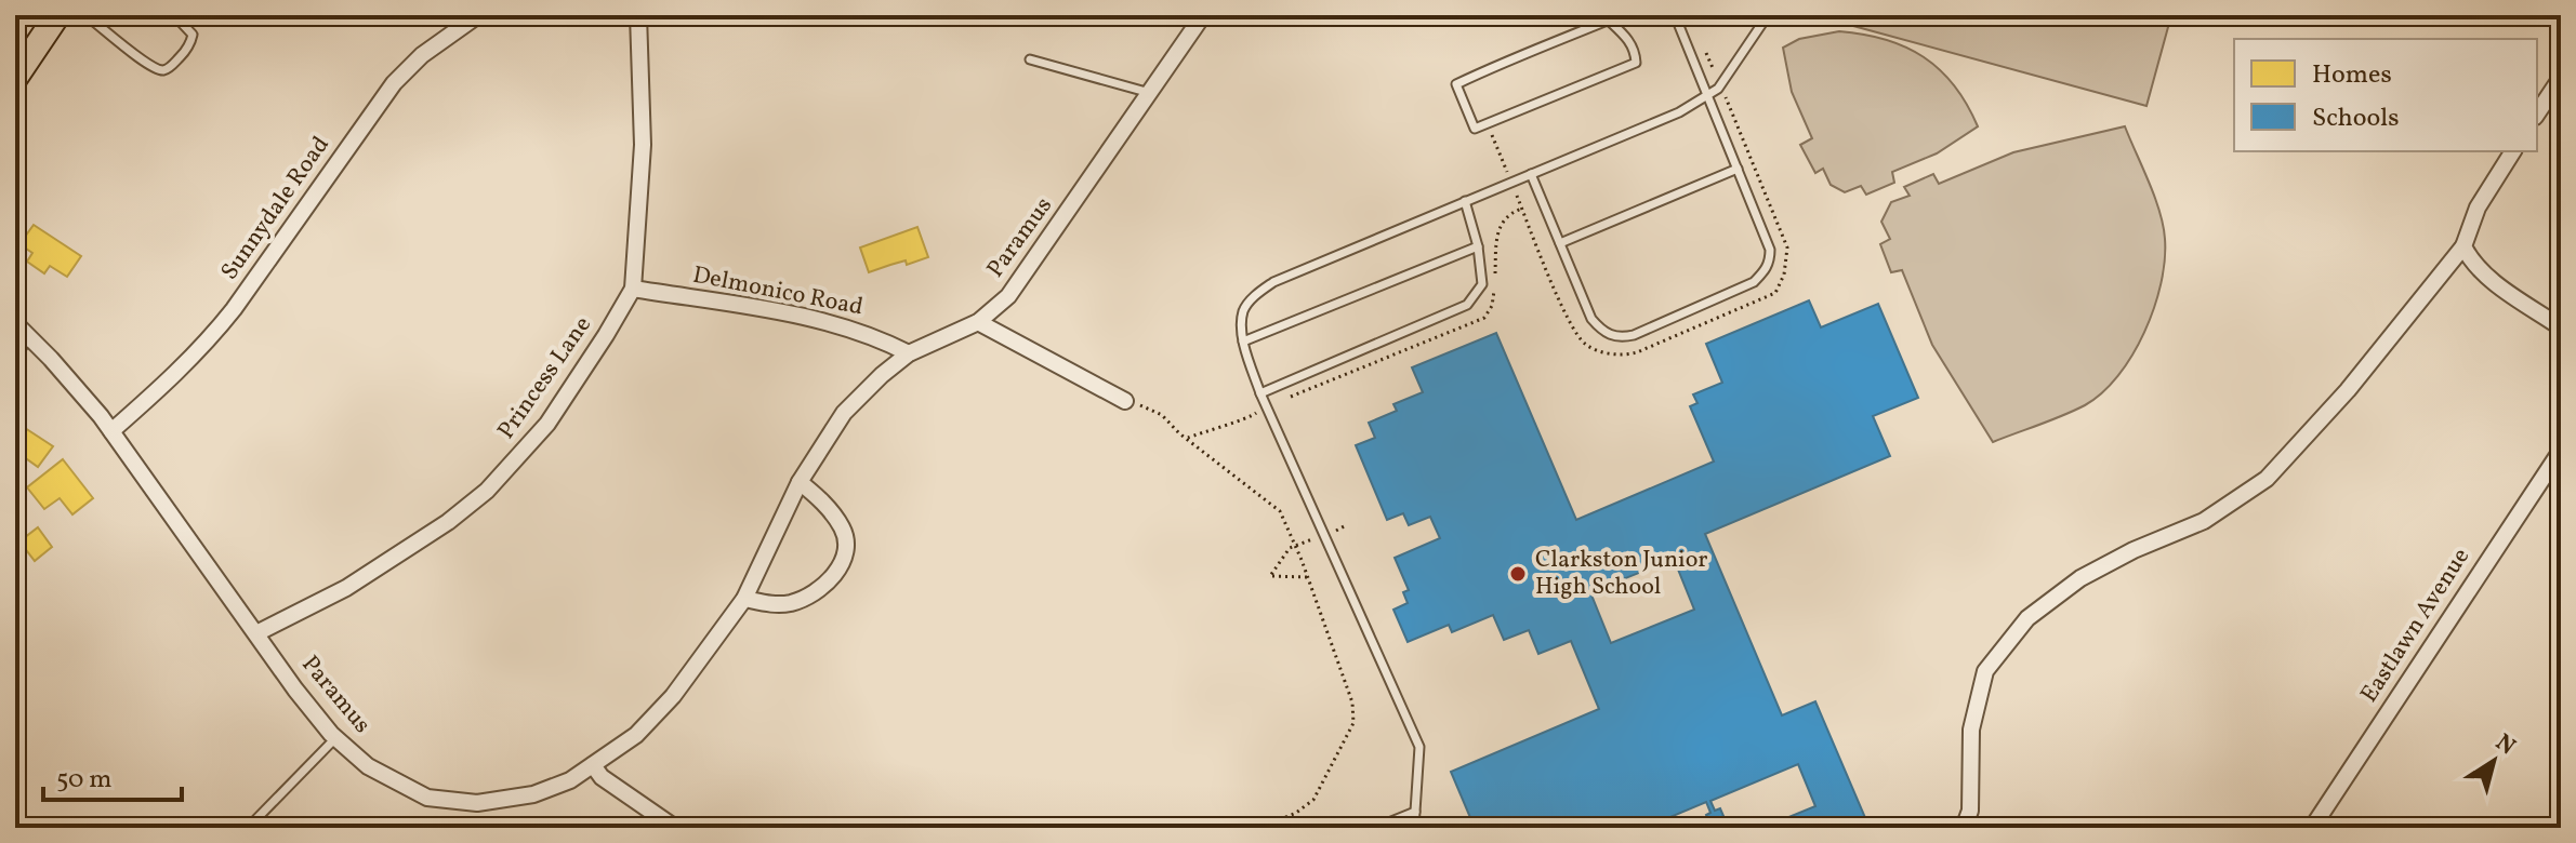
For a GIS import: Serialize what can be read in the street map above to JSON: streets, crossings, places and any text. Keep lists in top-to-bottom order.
{
  "streets": {
    "street": [
      "Sunnydale Road",
      "Paramus",
      "Delmonico Road",
      "Princess Lane",
      "Eastlawn Avenue"
    ]
  },
  "crossings": [
    ["Sunnydale Road", "Paramus"],
    ["Paramus", "Delmonico Road"],
    ["Paramus", "Princess Lane"],
    ["Delmonico Road", "Princess Lane"]
  ],
  "places": ["Clarkston Junior High School"],
  "legend": ["Homes", "Schools"],
  "scale_bar": "50 m",
  "north": "top right"
}
